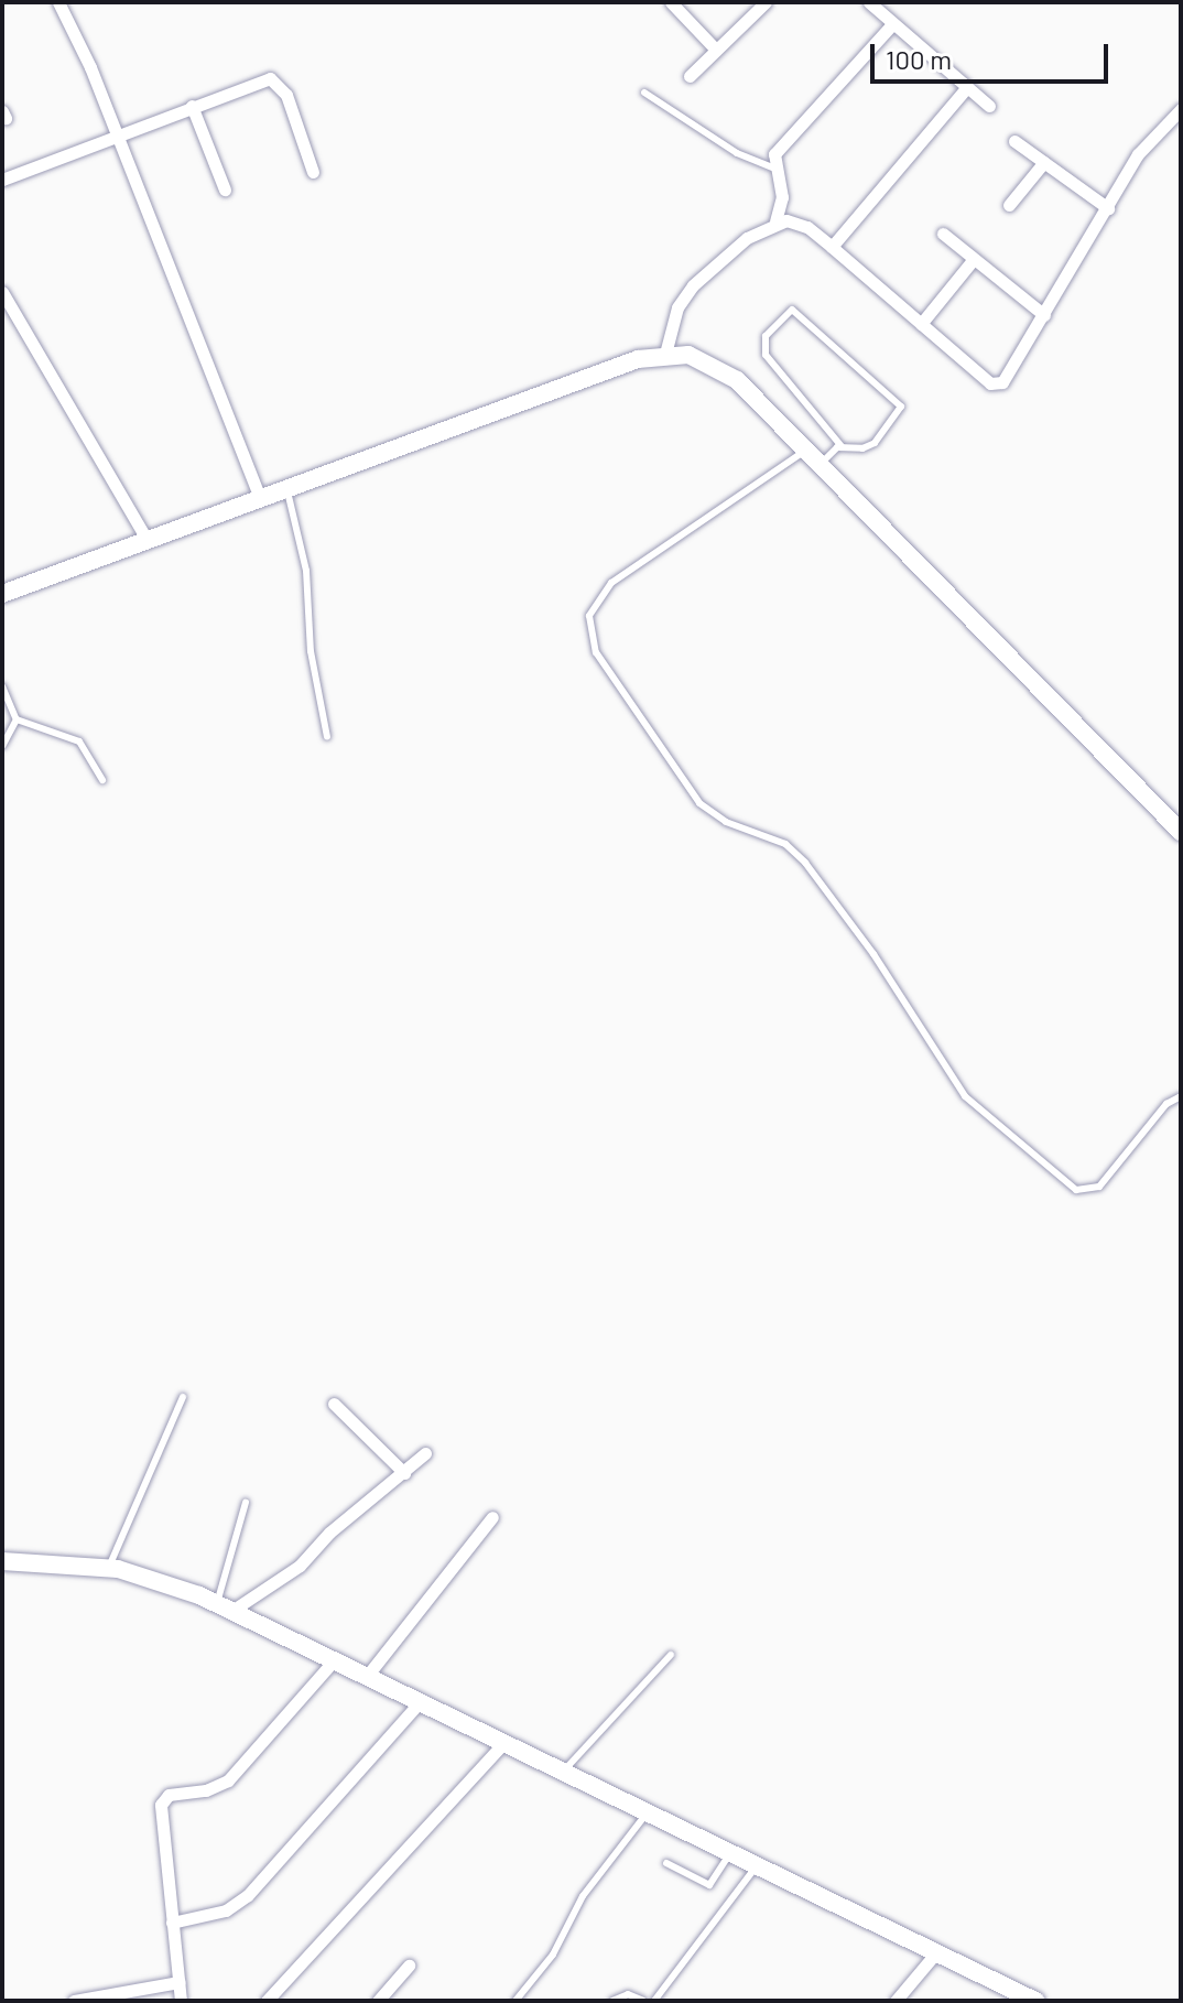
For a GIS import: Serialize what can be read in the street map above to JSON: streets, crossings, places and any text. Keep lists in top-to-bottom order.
{
  "scale_bar": "100 m"
}
